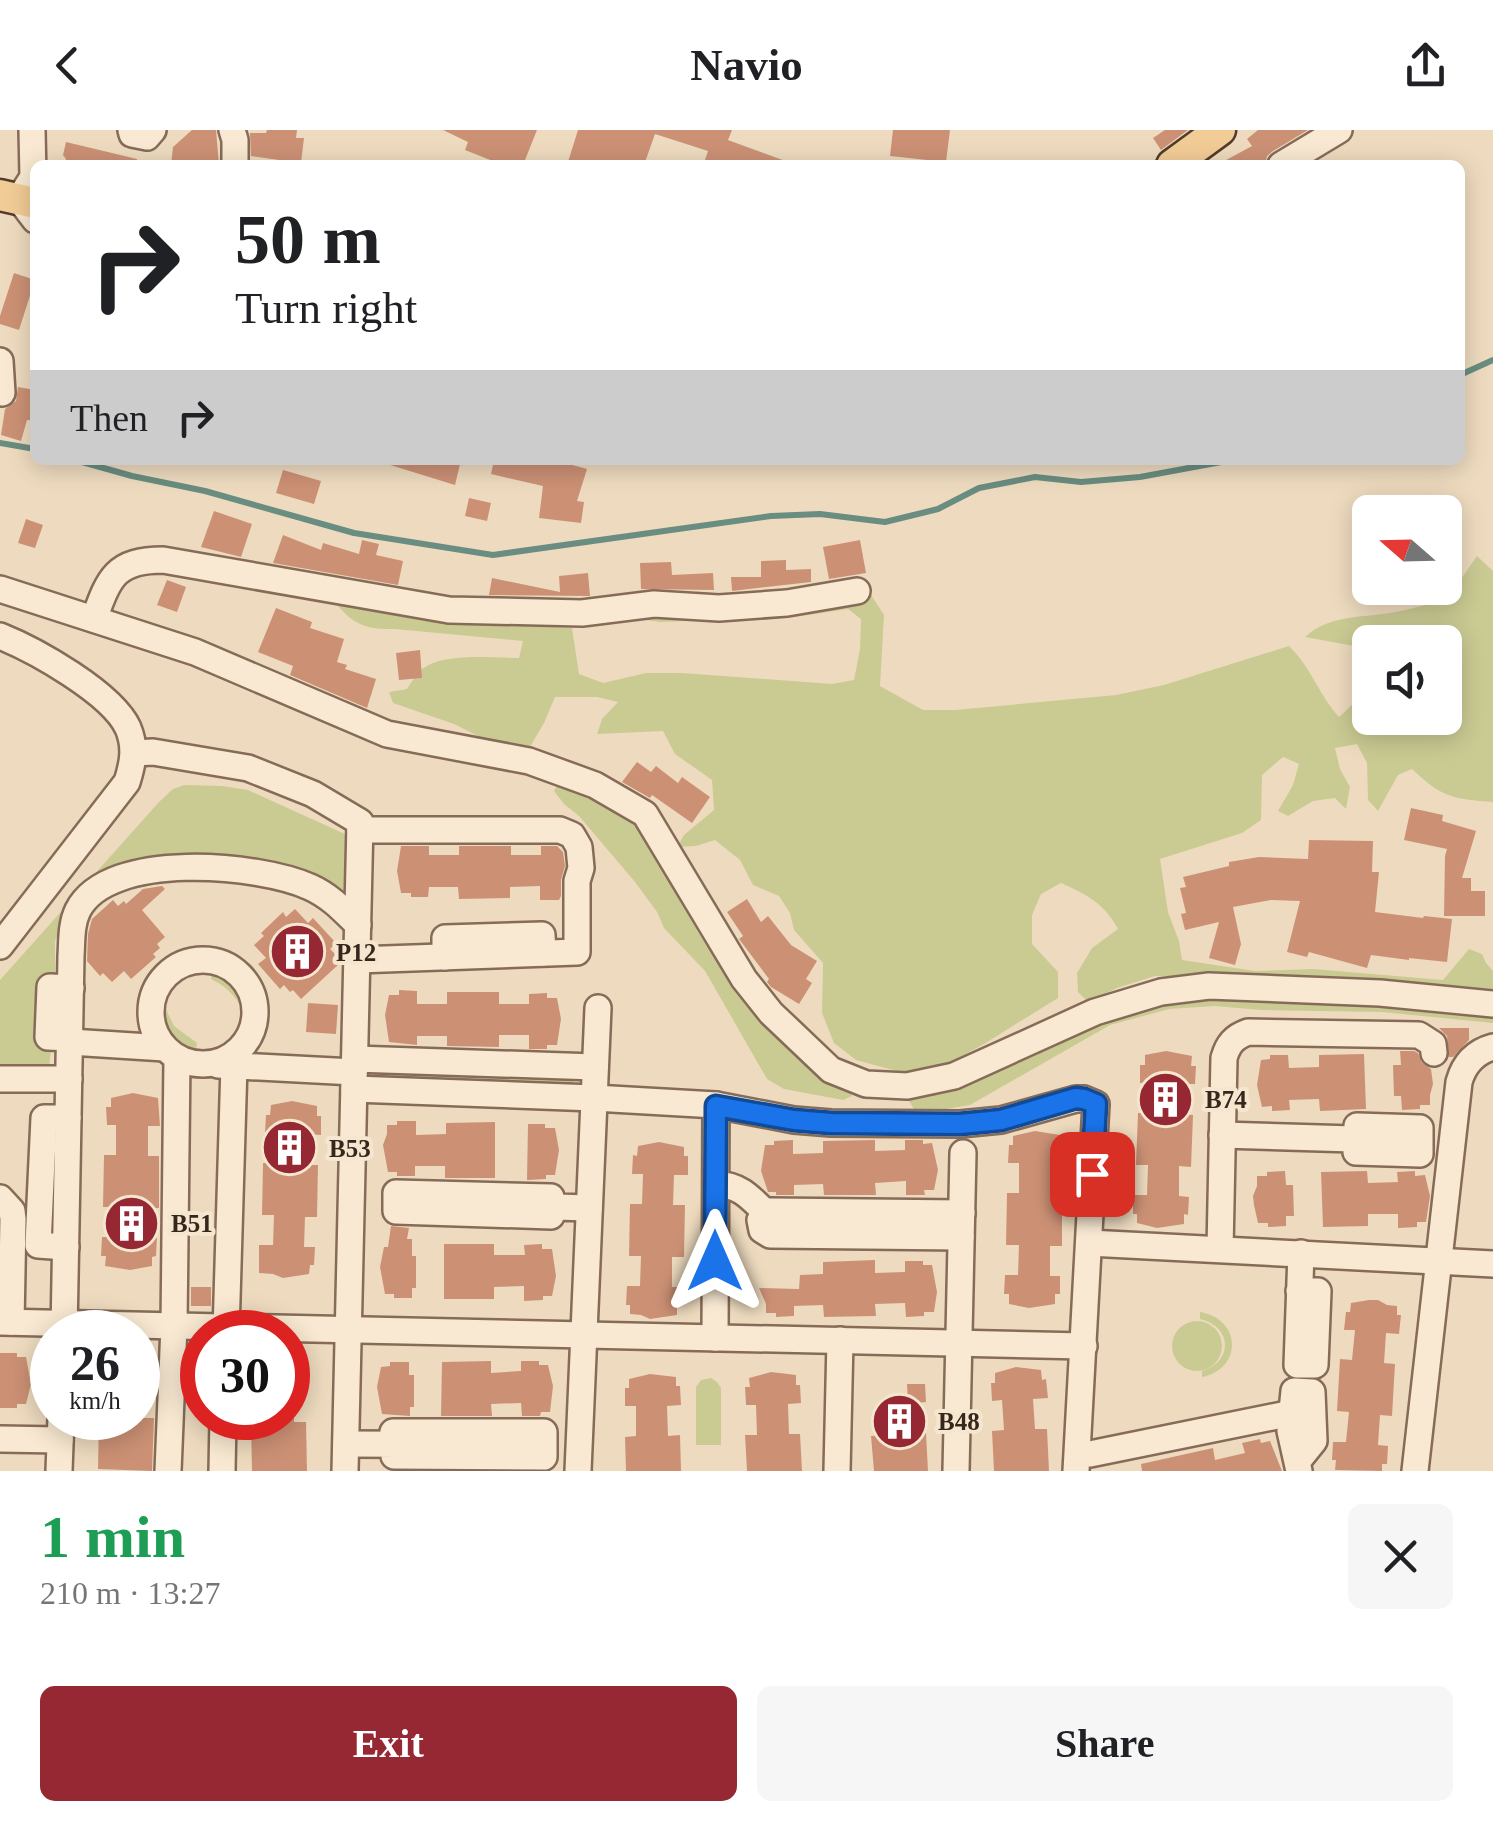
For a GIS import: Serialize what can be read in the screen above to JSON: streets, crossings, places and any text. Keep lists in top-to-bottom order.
{
  "places": {
    "building": [
      "P12",
      "B74",
      "B53",
      "B51",
      "B48"
    ]
  },
  "north": "left",
  "page": {
    "header": "Navio",
    "turn": ["50 m", "Turn right"],
    "then": "Then",
    "speed": "26 km/h",
    "limit": "30",
    "heading": ["1 min", "210 m · 13:27"],
    "buttons": ["Exit", "Share"]
  }
}
